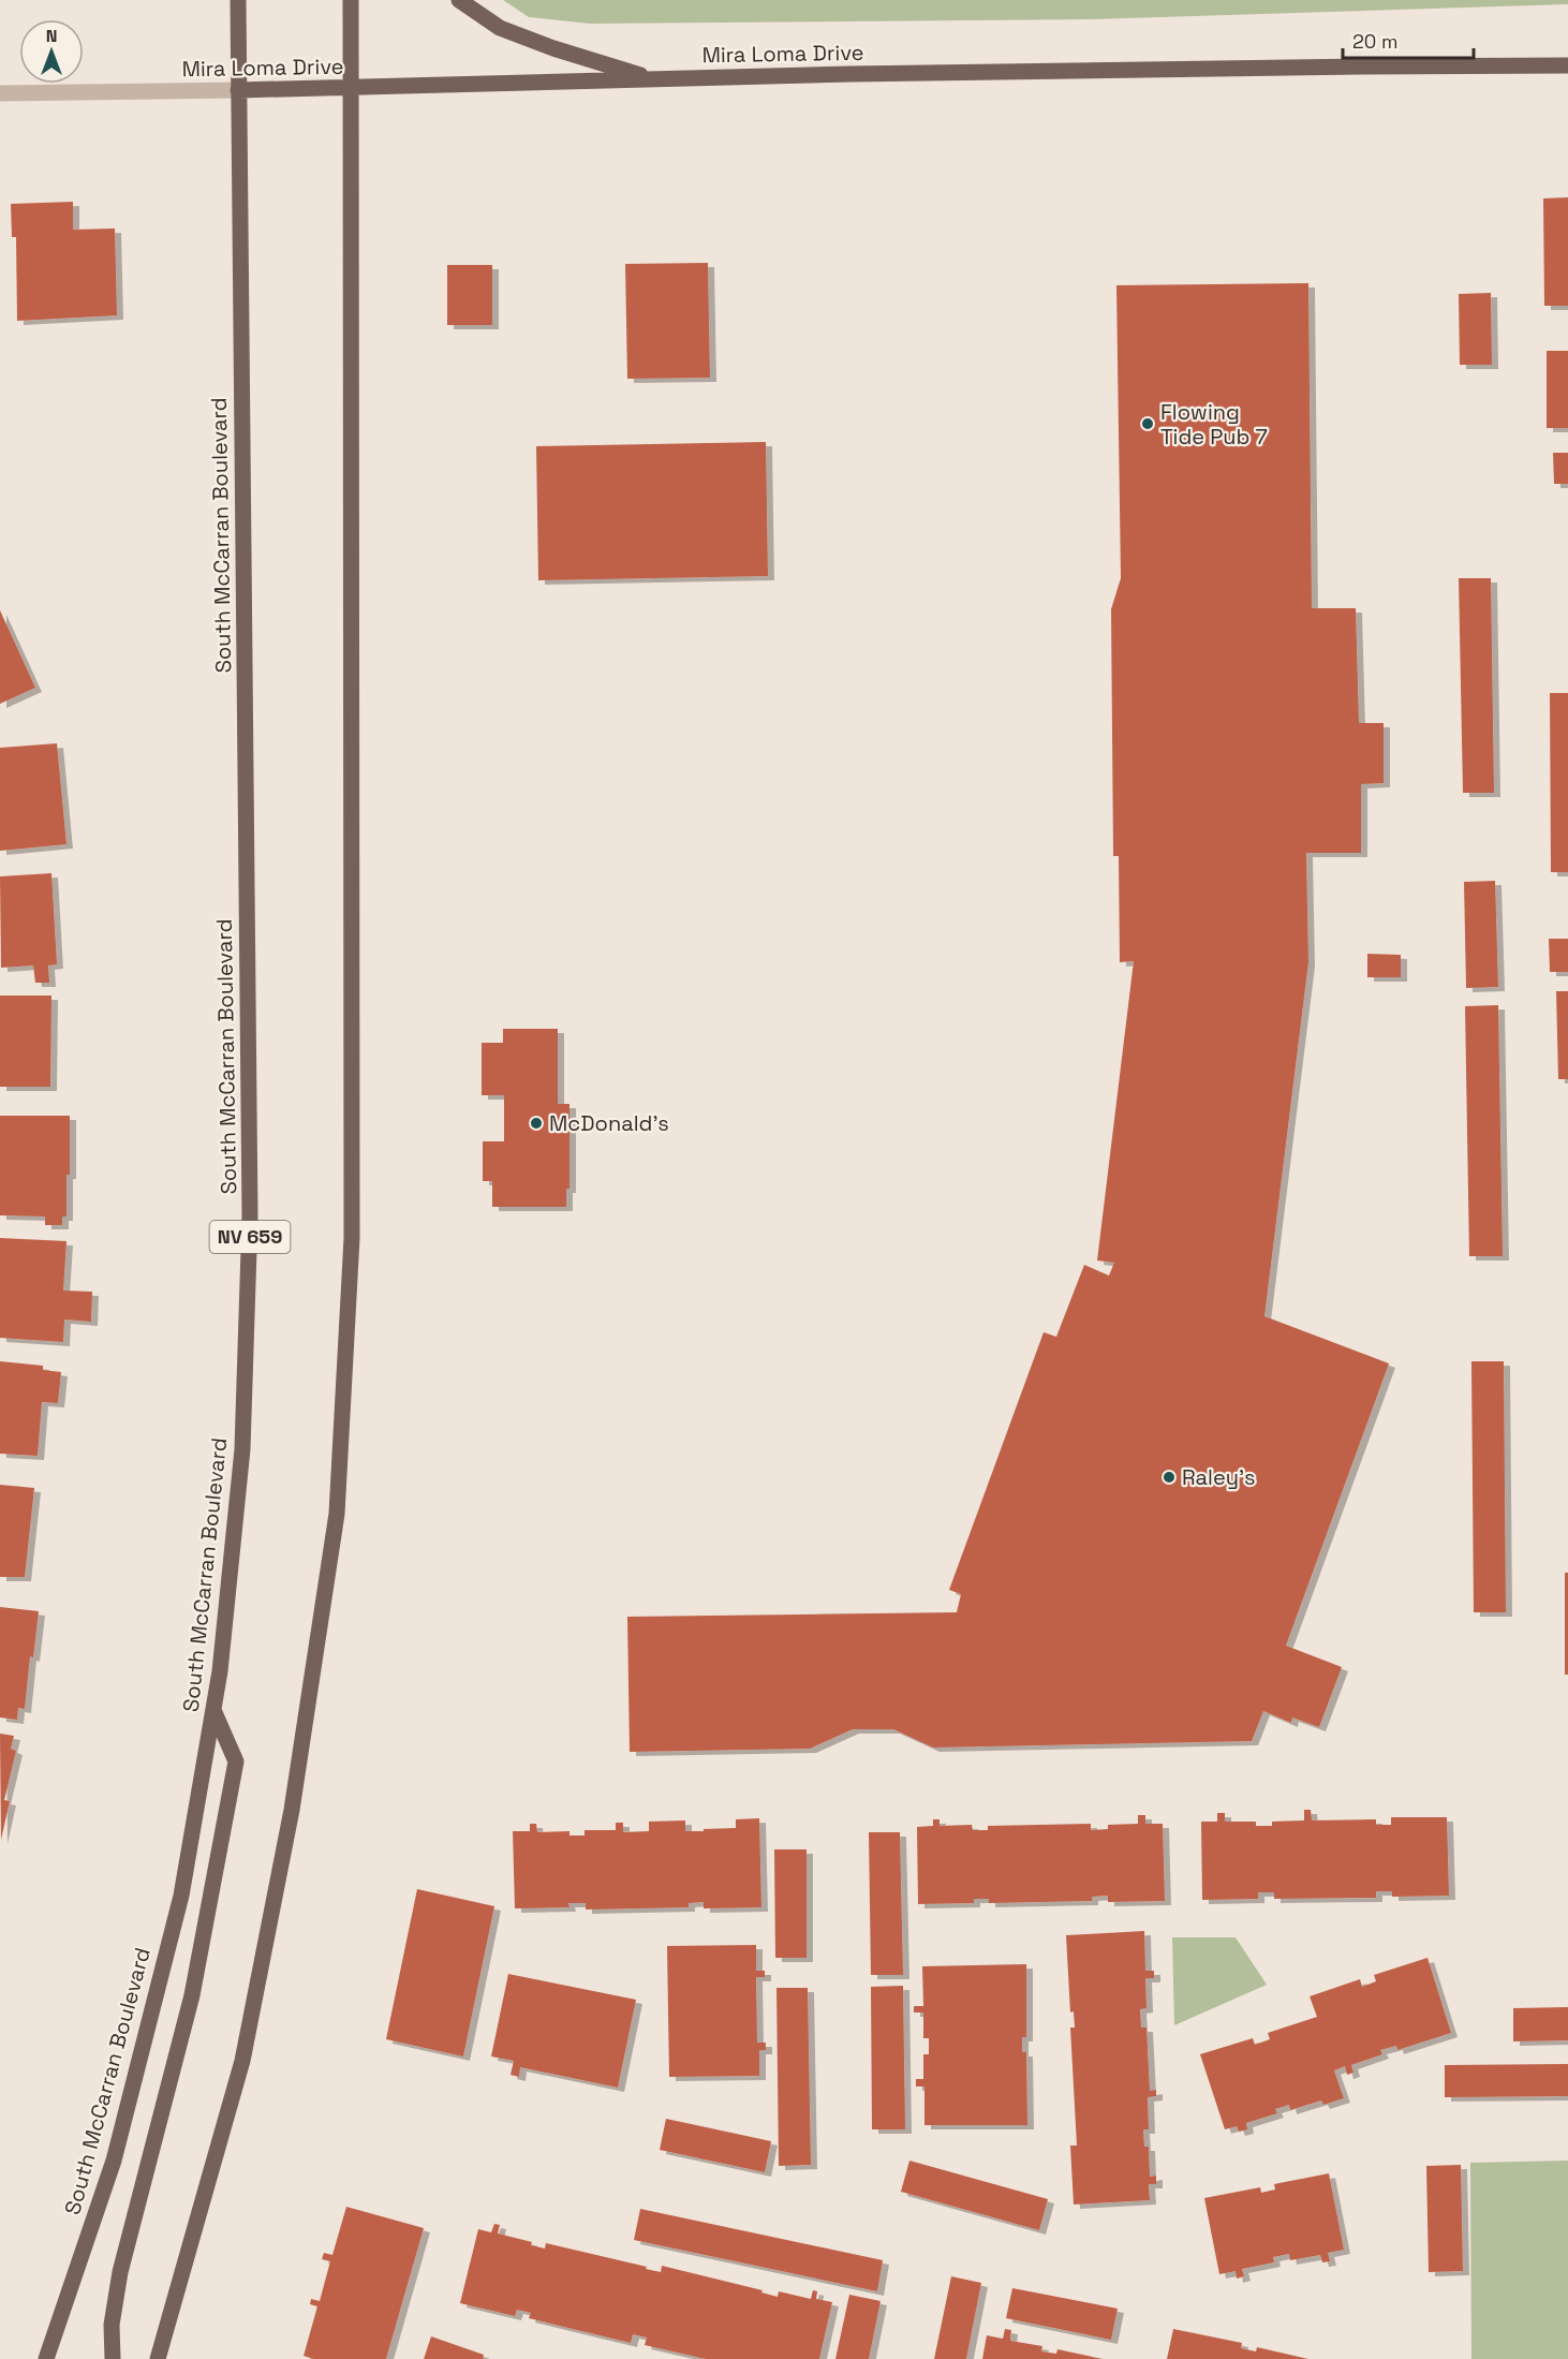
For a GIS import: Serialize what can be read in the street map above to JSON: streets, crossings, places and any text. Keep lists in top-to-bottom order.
{
  "streets": {
    "main road": ["Mira Loma Drive", "South McCarran Boulevard", "NV 659"]
  },
  "crossings": [
    ["Mira Loma Drive", "South McCarran Boulevard"]
  ],
  "places": ["Flowing Tide Pub 7", "McDonald's", "Raley's"],
  "scale_bar": "20 m",
  "north": "top"
}
